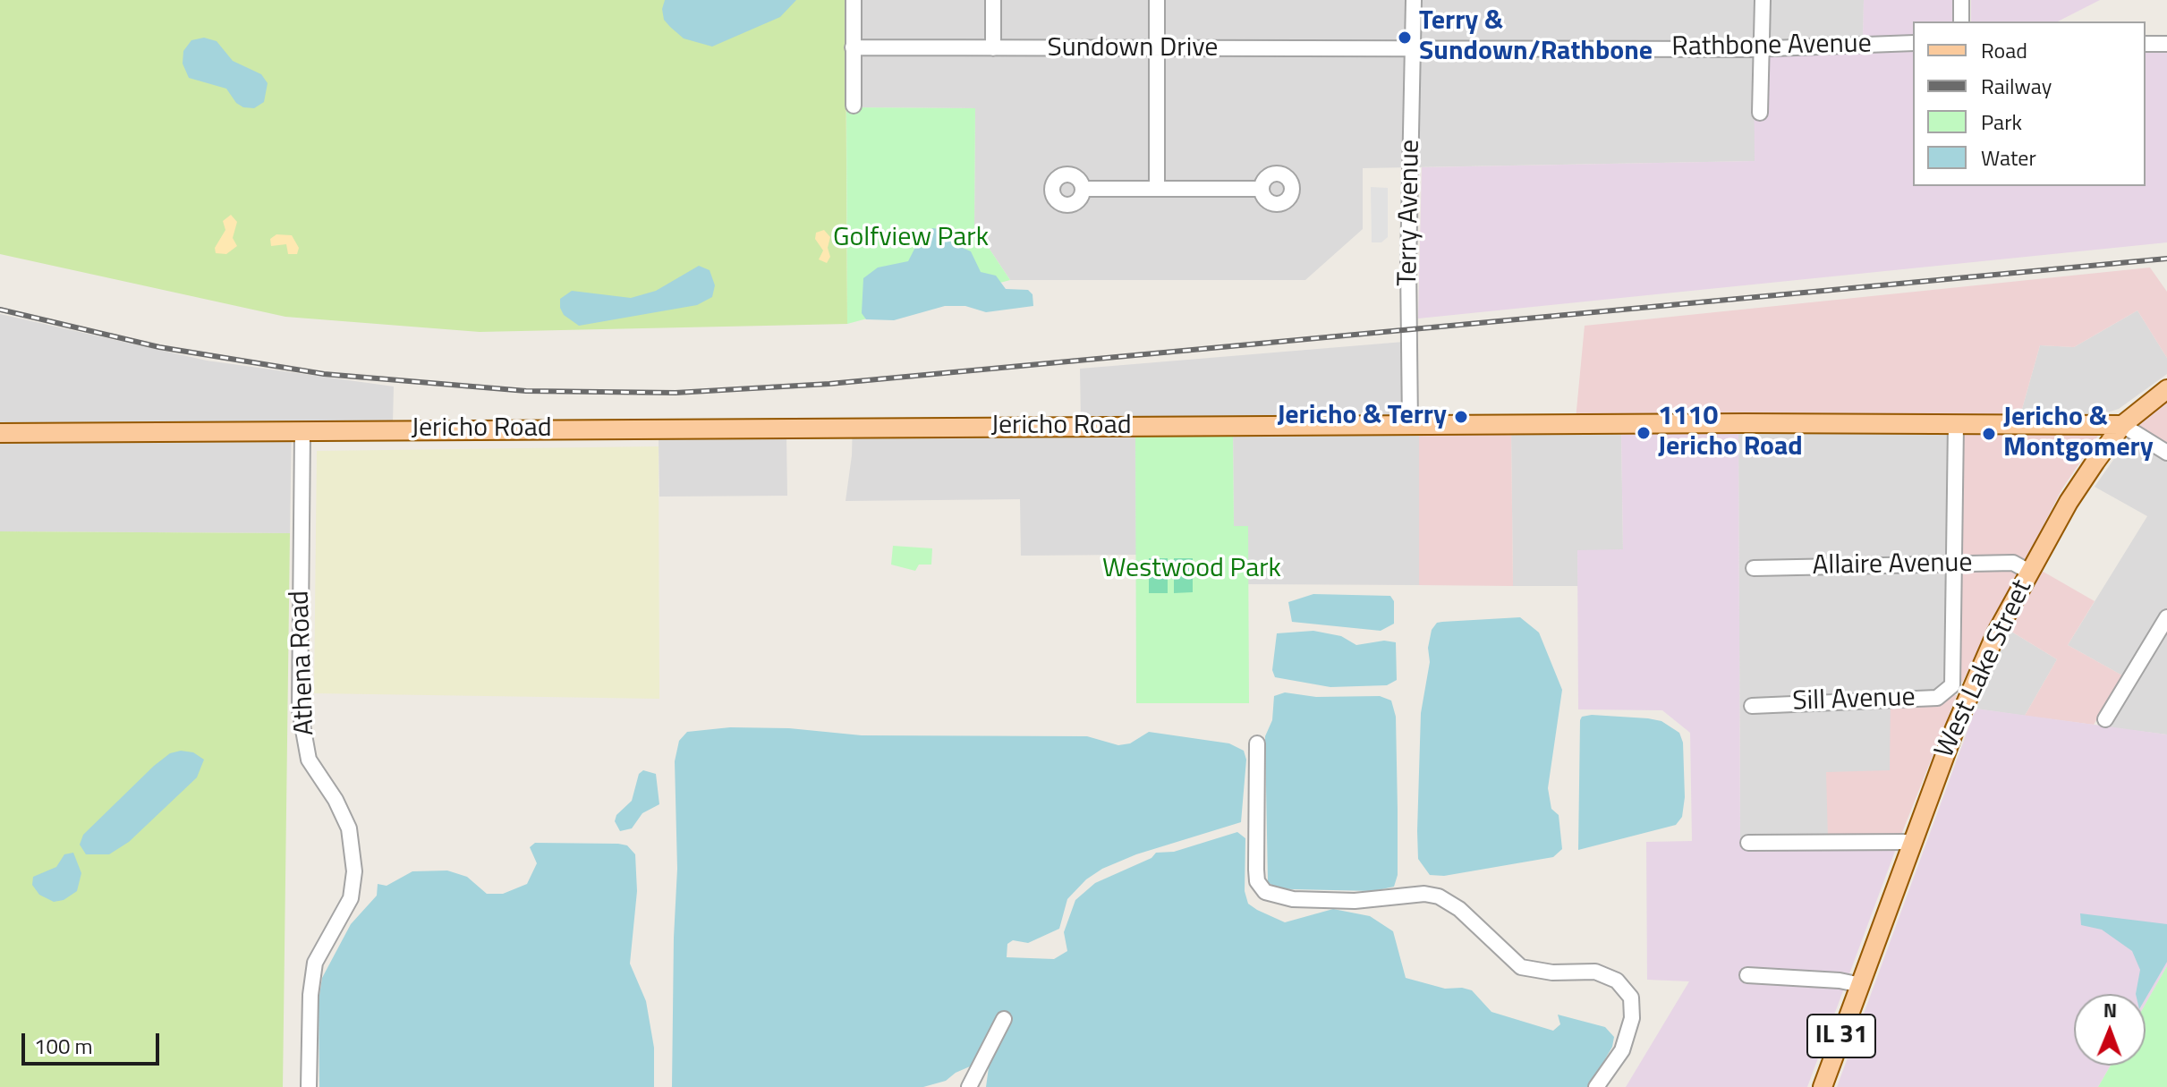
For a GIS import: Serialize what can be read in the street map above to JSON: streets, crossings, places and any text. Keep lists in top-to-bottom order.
{
  "streets": {
    "main road": ["Jericho Road", "West Lake Street", "IL 31"],
    "street": [
      "Rathbone Avenue",
      "Sundown Drive",
      "Terry Avenue",
      "Allaire Avenue",
      "Athena Road",
      "Sill Avenue"
    ]
  },
  "crossings": [
    ["Rathbone Avenue", "Sundown Drive"],
    ["Rathbone Avenue", "Terry Avenue"],
    ["Sundown Drive", "Terry Avenue"],
    ["Terry Avenue", "Jericho Road"],
    ["Jericho Road", "Athena Road"],
    ["Jericho Road", "West Lake Street"],
    ["Allaire Avenue", "West Lake Street"],
    ["West Lake Street", "IL 31"]
  ],
  "parks": ["Golfview Park", "Westwood Park"],
  "places": [
    "Terry & Sundown/Rathbone",
    "Jericho & Terry",
    "1110 Jericho Road",
    "Jericho & Montgomery"
  ],
  "legend": [
    "Road",
    "Railway",
    "Park",
    "Water"
  ],
  "scale_bar": "100 m",
  "north": "top"
}
